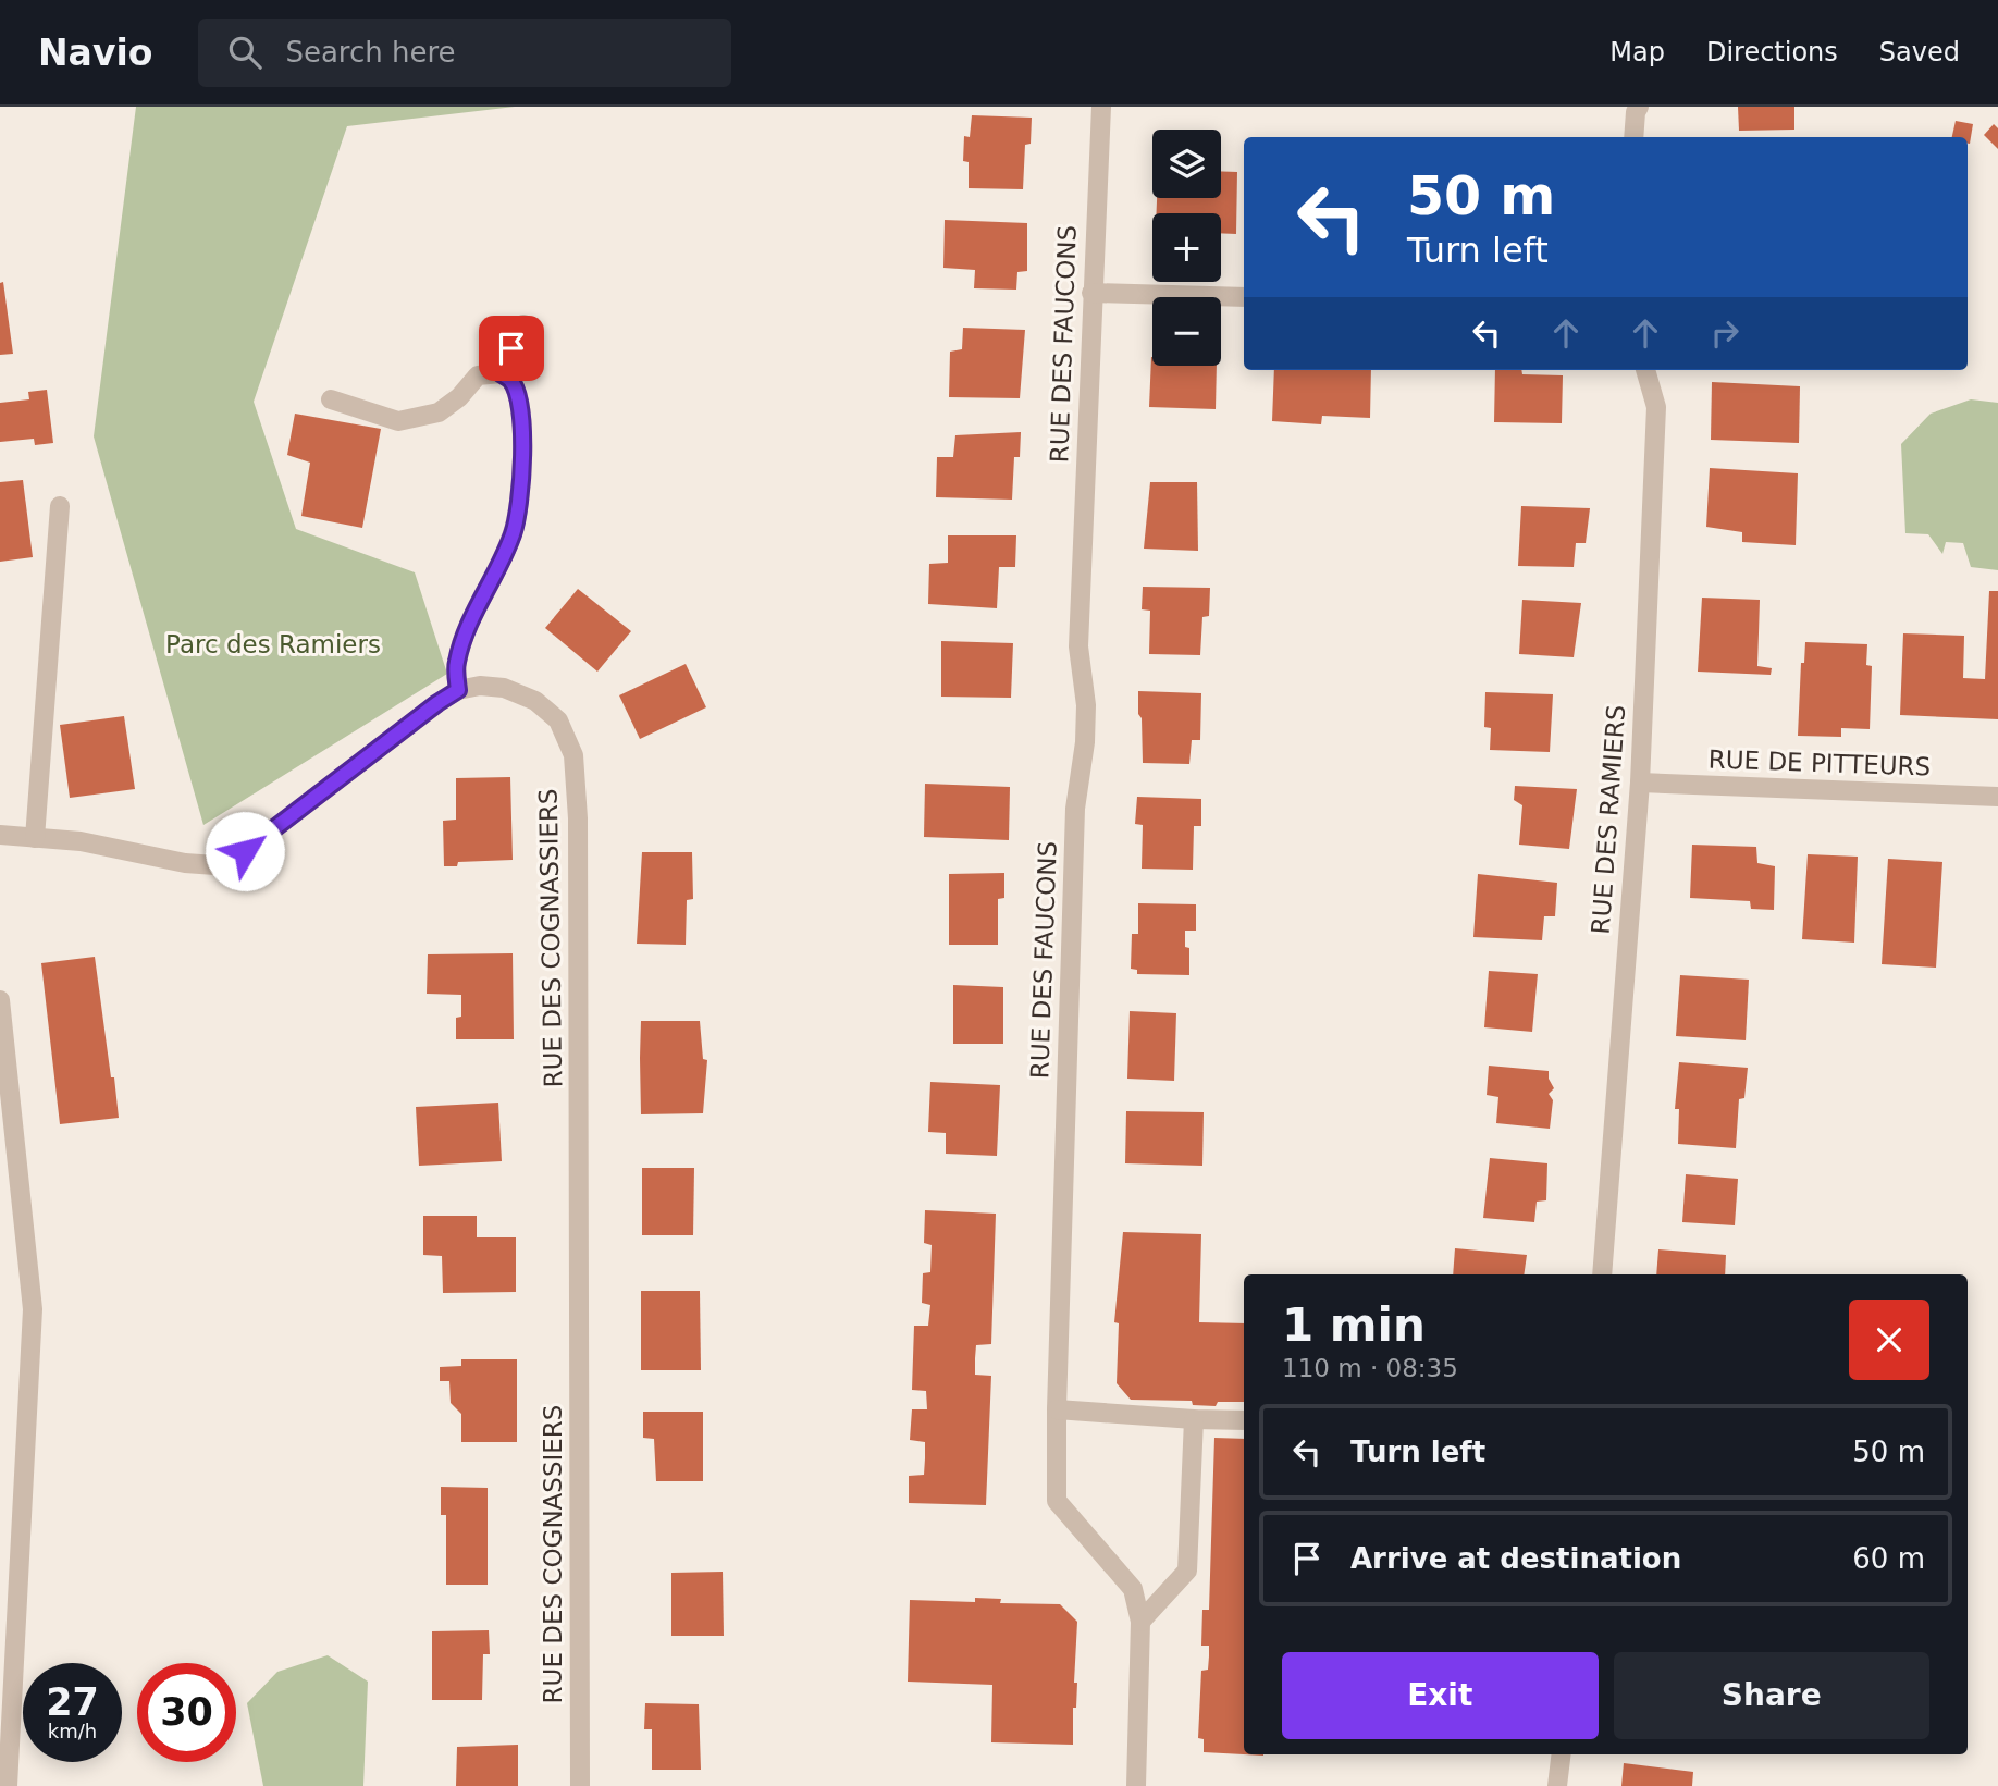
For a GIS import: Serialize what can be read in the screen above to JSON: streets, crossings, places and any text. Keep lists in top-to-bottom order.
{
  "streets": {
    "street": [
      "RUE DES FAUCONS",
      "RUE DE PITTEURS",
      "RUE DES RAMIERS",
      "RUE DES COGNASSIERS"
    ]
  },
  "crossings": [
    ["RUE DE PITTEURS", "RUE DES RAMIERS"]
  ],
  "parks": ["Parc des Ramiers"],
  "page": {
    "header": "Navio",
    "search": "Search here",
    "nav": ["Map", "Directions", "Saved"],
    "map_buttons": ["+", "−"],
    "turn": ["50 m", "Turn left"],
    "heading": ["1 min", "110 m · 08:35"],
    "list": [
      {
        "name": "Turn left",
        "value": "50 m"
      },
      {
        "name": "Arrive at destination",
        "value": "60 m"
      }
    ],
    "buttons": ["Exit", "Share"],
    "speed": "27 km/h",
    "limit": "30"
  }
}
